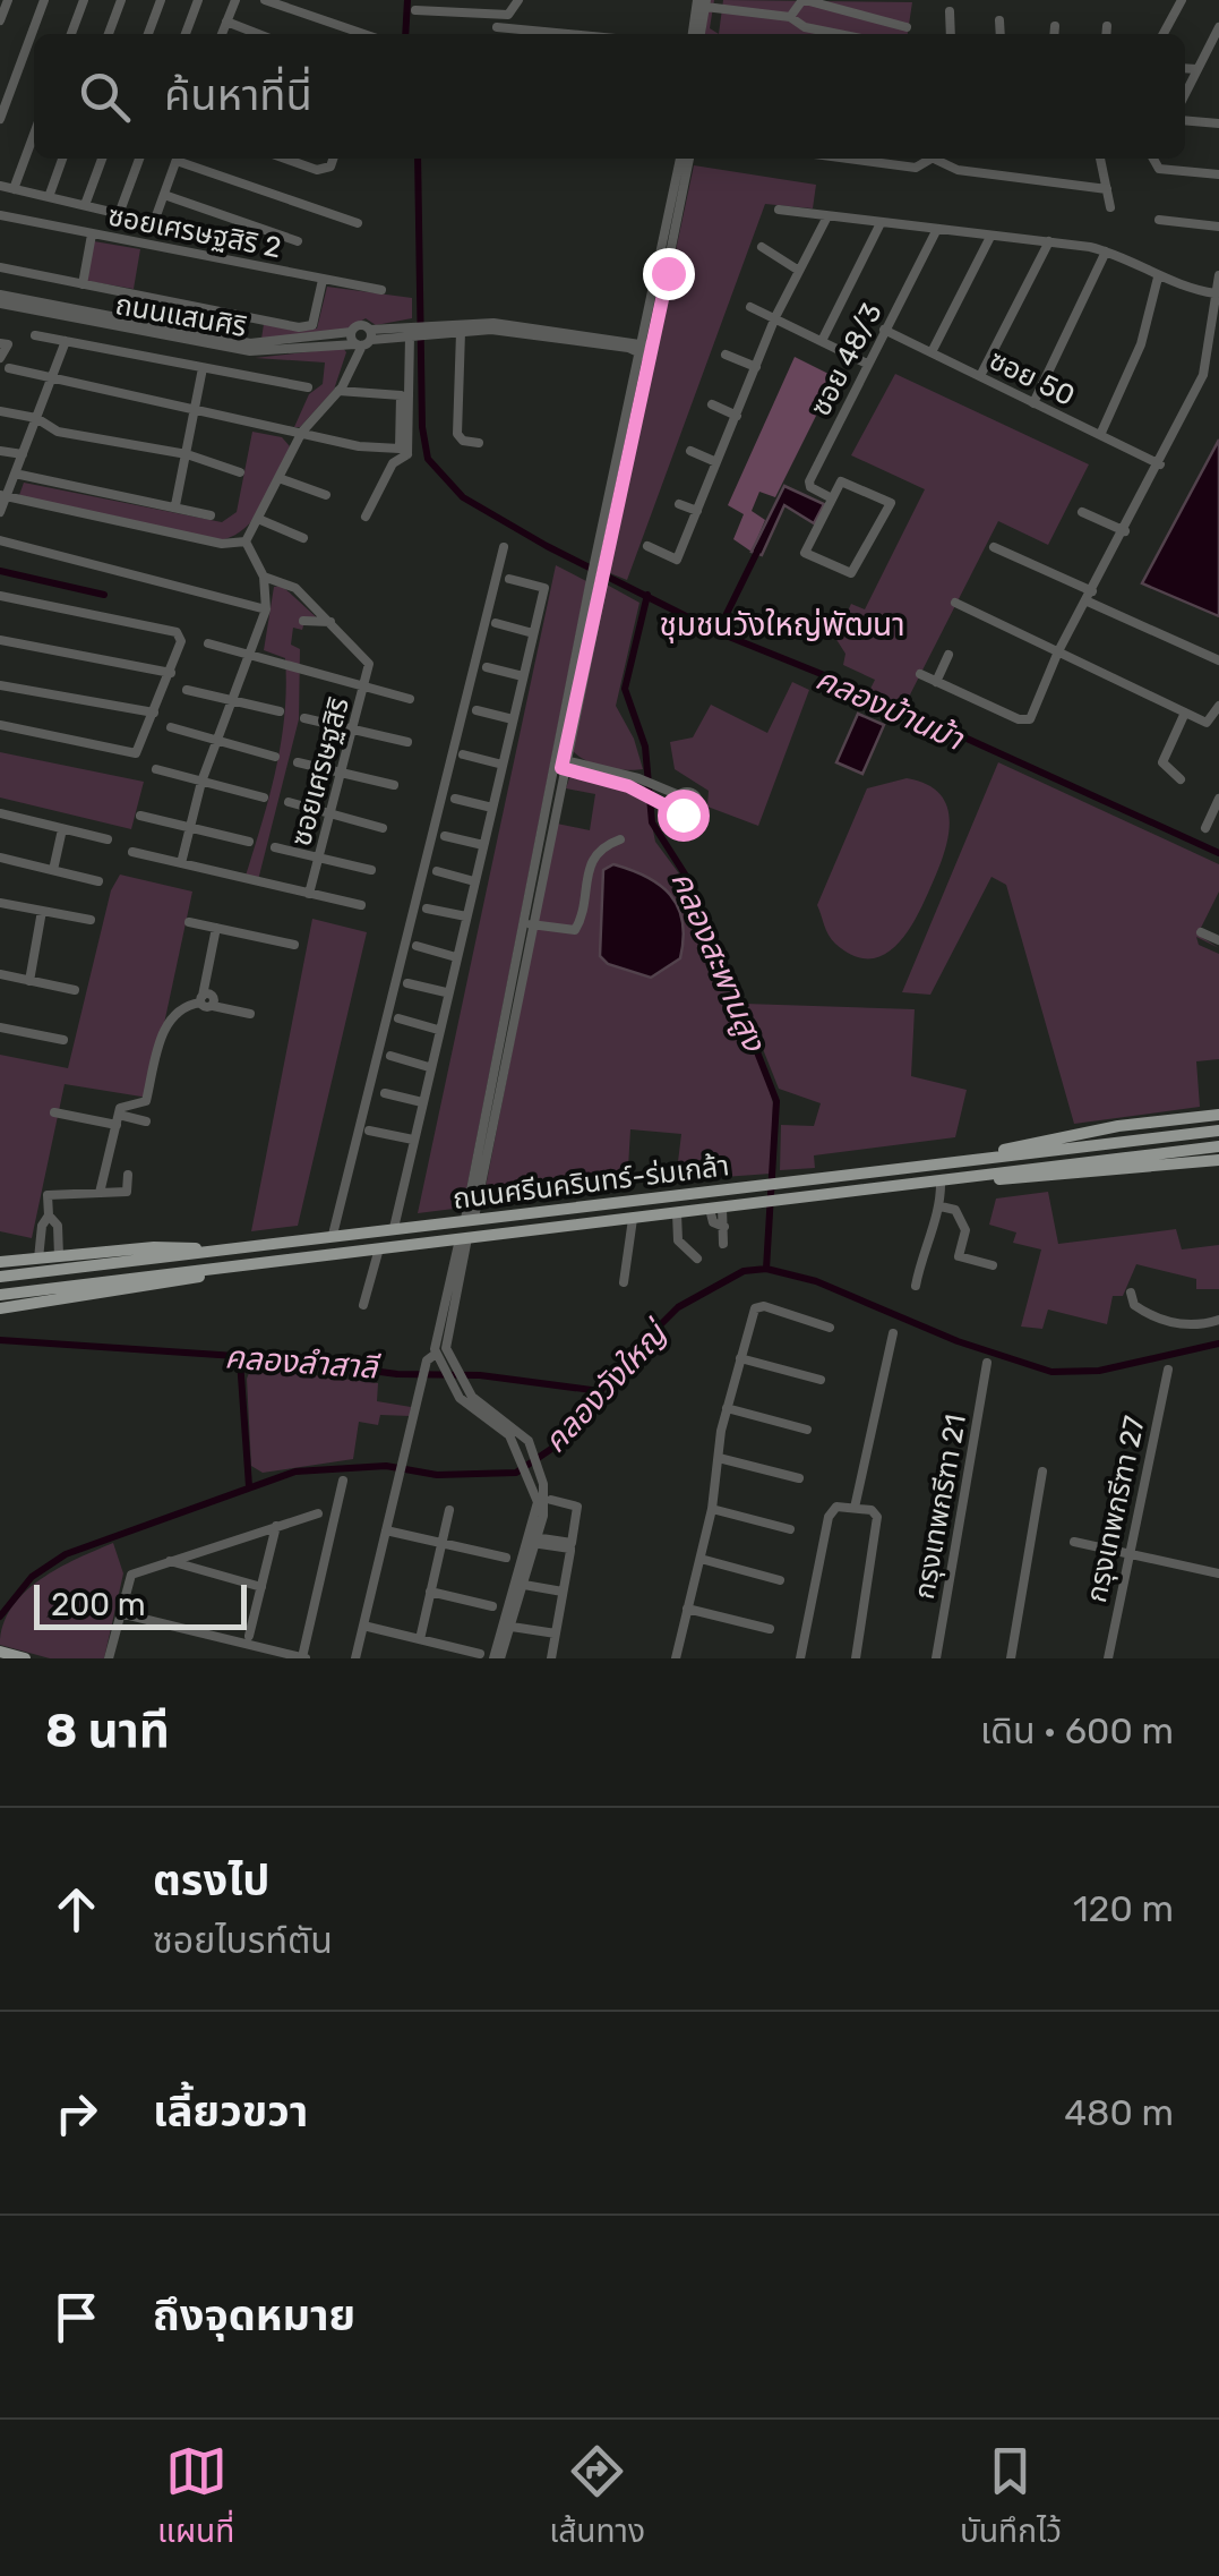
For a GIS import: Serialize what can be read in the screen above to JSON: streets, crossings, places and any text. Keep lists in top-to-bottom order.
{
  "streets": {
    "main road": ["ถนนศรีนครินทร์-ร่มเกล้า"],
    "street": [
      "ซอยเศรษฐสิริ 2",
      "ถนนแสนศิริ",
      "ซอย 48/3",
      "ซอย 50",
      "ซอยเศรษฐสิริ",
      "กรุงเทพกรีฑา 21",
      "กรุงเทพกรีฑา 27"
    ]
  },
  "crossings": [
    ["ซอย 48/3", "ซอย 50"]
  ],
  "districts": ["ชุมชนวังใหญ่พัฒนา"],
  "water": [
    "คลองบ้านม้า",
    "คลองสะพานสูง",
    "คลองลำสาลี",
    "คลองวังใหญ่"
  ],
  "scale_bar": "200 m",
  "page": {
    "search": "ค้นหาที่นี่",
    "scale": "200 m",
    "heading": ["8 นาที", "เดิน · 600 m"],
    "list": [
      ["ตรงไป", "ซอยไบรท์ตัน", "120 m"],
      ["เลี้ยวขวา", "480 m"],
      "ถึงจุดหมาย"
    ],
    "nav": ["แผนที่", "เส้นทาง", "บันทึกไว้"]
  }
}
